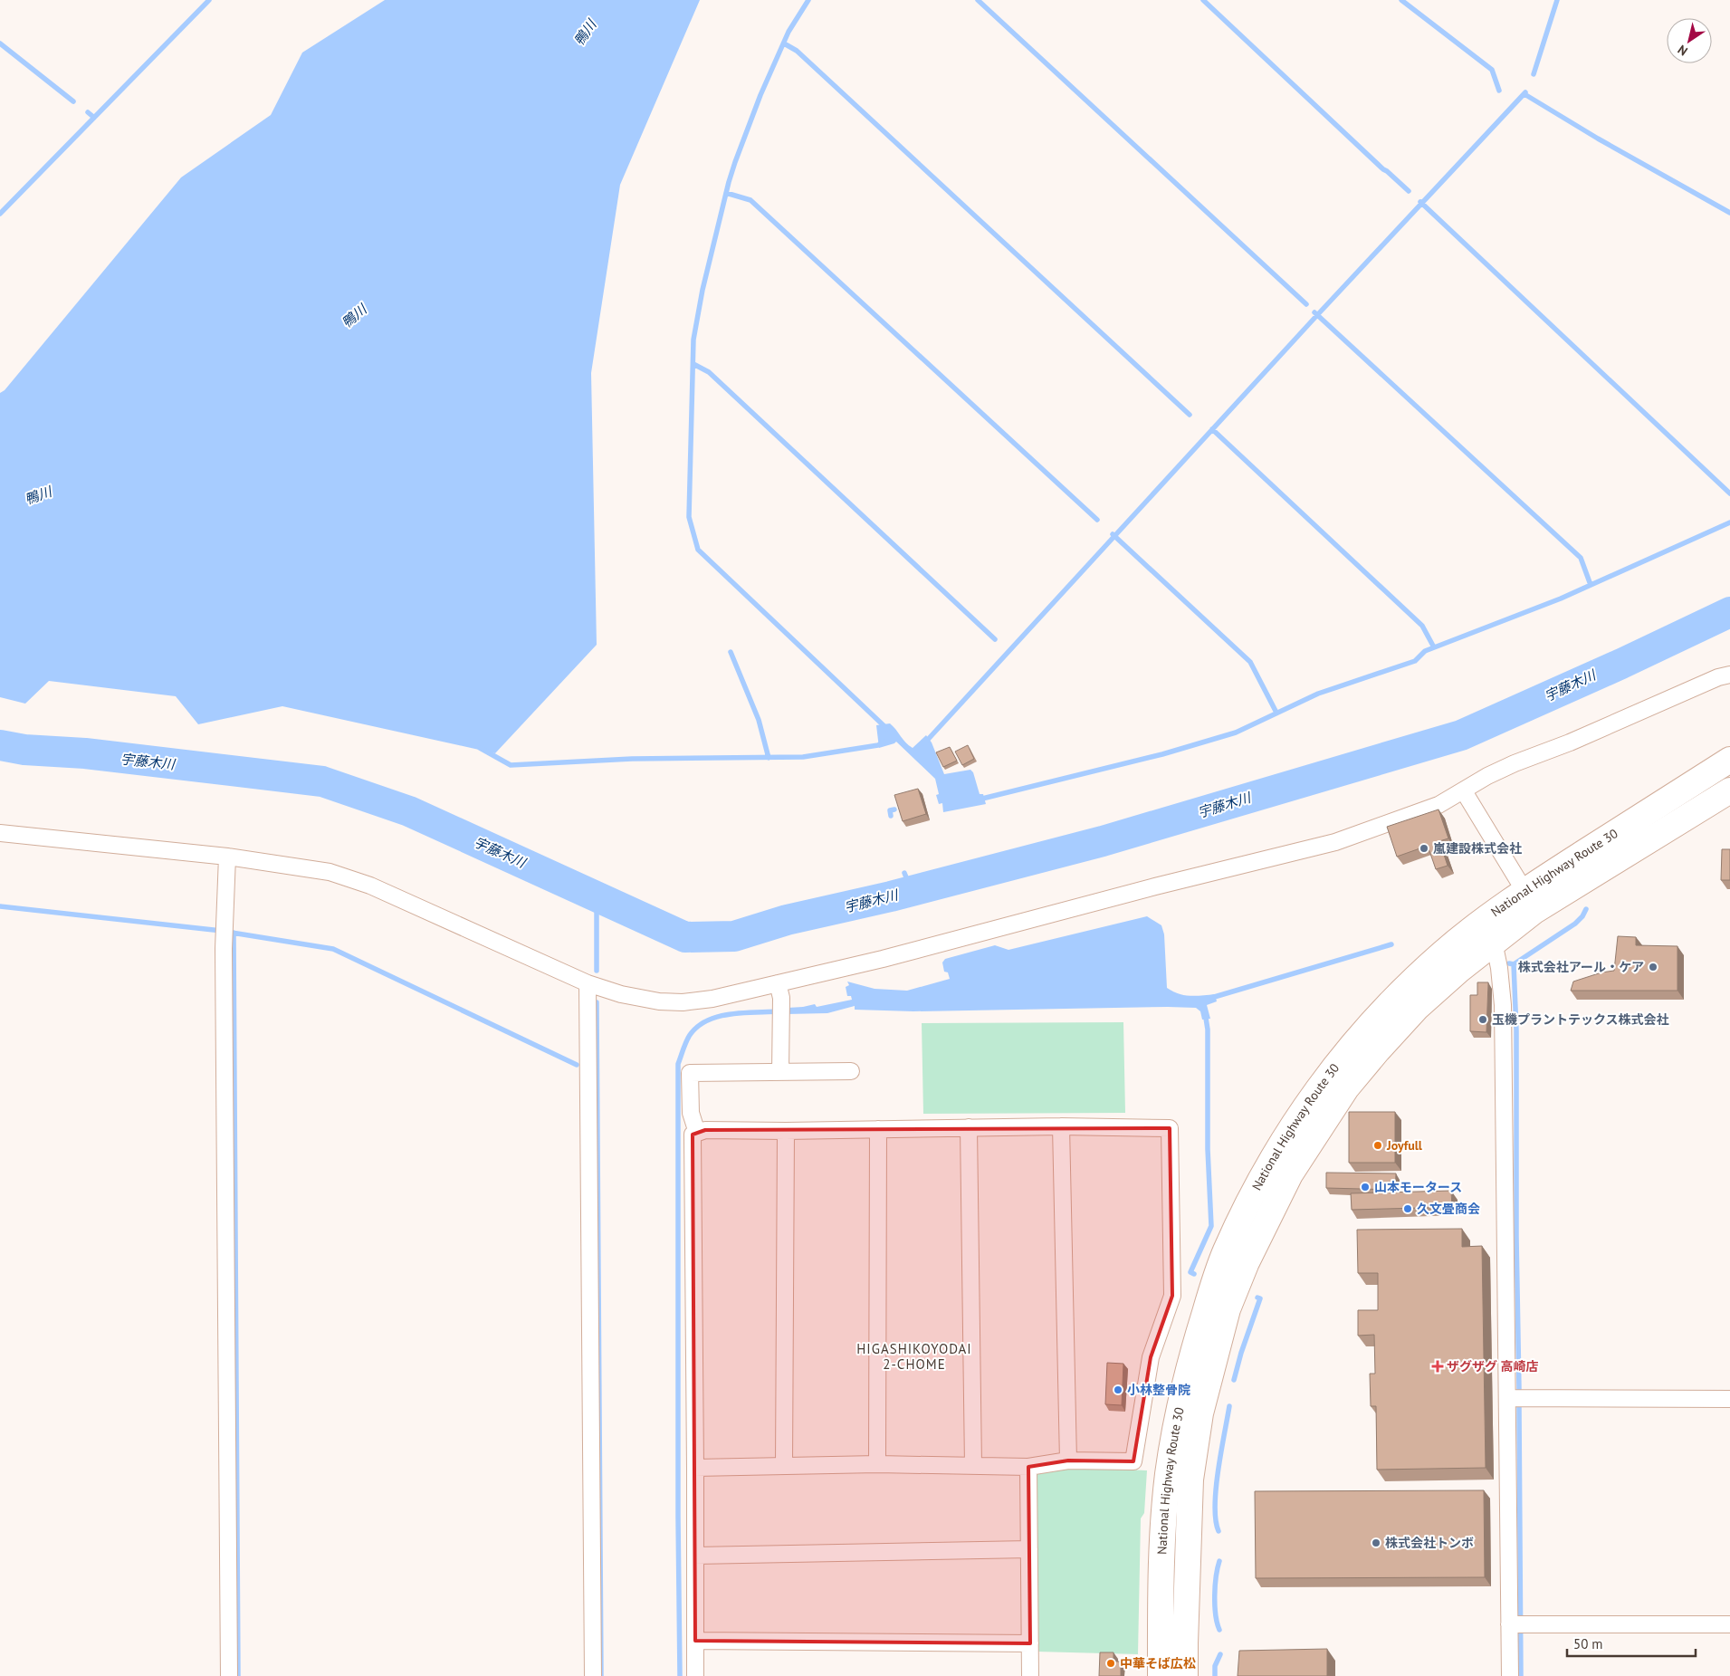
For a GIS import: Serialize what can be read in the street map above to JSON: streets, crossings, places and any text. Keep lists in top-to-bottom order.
{
  "streets": {
    "highway": ["National Highway Route 30"]
  },
  "districts": ["HIGASHIKOYODAI 2-CHOME"],
  "water": ["鴨川", "宇藤木川"],
  "places": {
    "other": [
      "嵐建設株式会社",
      "株式会社アール・ケア",
      "玉機プラントテックス株式会社",
      "Joyfull",
      "山本モータース",
      "久文畳商会",
      "小林整骨院",
      "株式会社トンボ",
      "中華そば広松"
    ],
    "health": ["ザグザグ 高崎店"]
  },
  "scale_bar": "50 m",
  "north": "bottom left"
}
